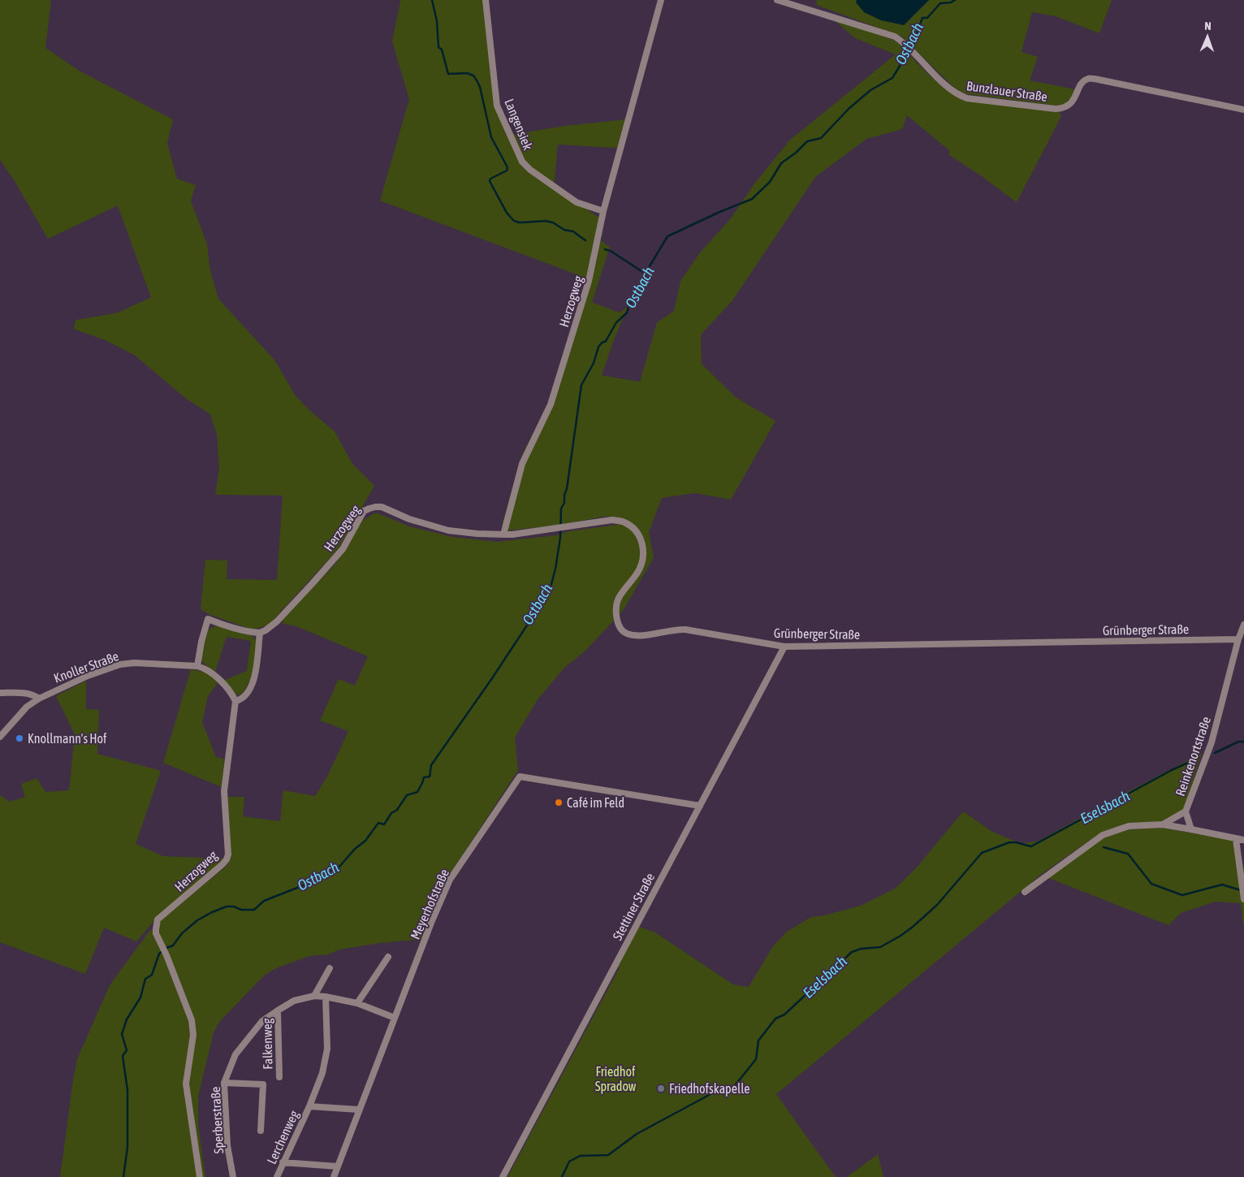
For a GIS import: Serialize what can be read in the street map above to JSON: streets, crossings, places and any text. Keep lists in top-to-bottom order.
{
  "streets": {
    "street": [
      "Bunzlauer Straße",
      "Langensiek",
      "Herzogweg",
      "Grünberger Straße",
      "Knoller Straße",
      "Reinkenortstraße",
      "Meyerhofstraße",
      "Stettiner Straße",
      "Falkenweg",
      "Sperberstraße",
      "Lerchenweg"
    ]
  },
  "crossings": [
    ["Langensiek", "Herzogweg"],
    ["Herzogweg", "Grünberger Straße"],
    ["Herzogweg", "Knoller Straße"],
    ["Grünberger Straße", "Reinkenortstraße"],
    ["Grünberger Straße", "Stettiner Straße"],
    ["Meyerhofstraße", "Stettiner Straße"],
    ["Meyerhofstraße", "Sperberstraße"],
    ["Meyerhofstraße", "Lerchenweg"],
    ["Falkenweg", "Sperberstraße"],
    ["Sperberstraße", "Lerchenweg"]
  ],
  "water": ["Ostbach", "Eselsbach"],
  "parks": ["Friedhof Spradow"],
  "places": ["Knollmann's Hof", "Café im Feld", "Friedhofskapelle"],
  "north": "top"
}
